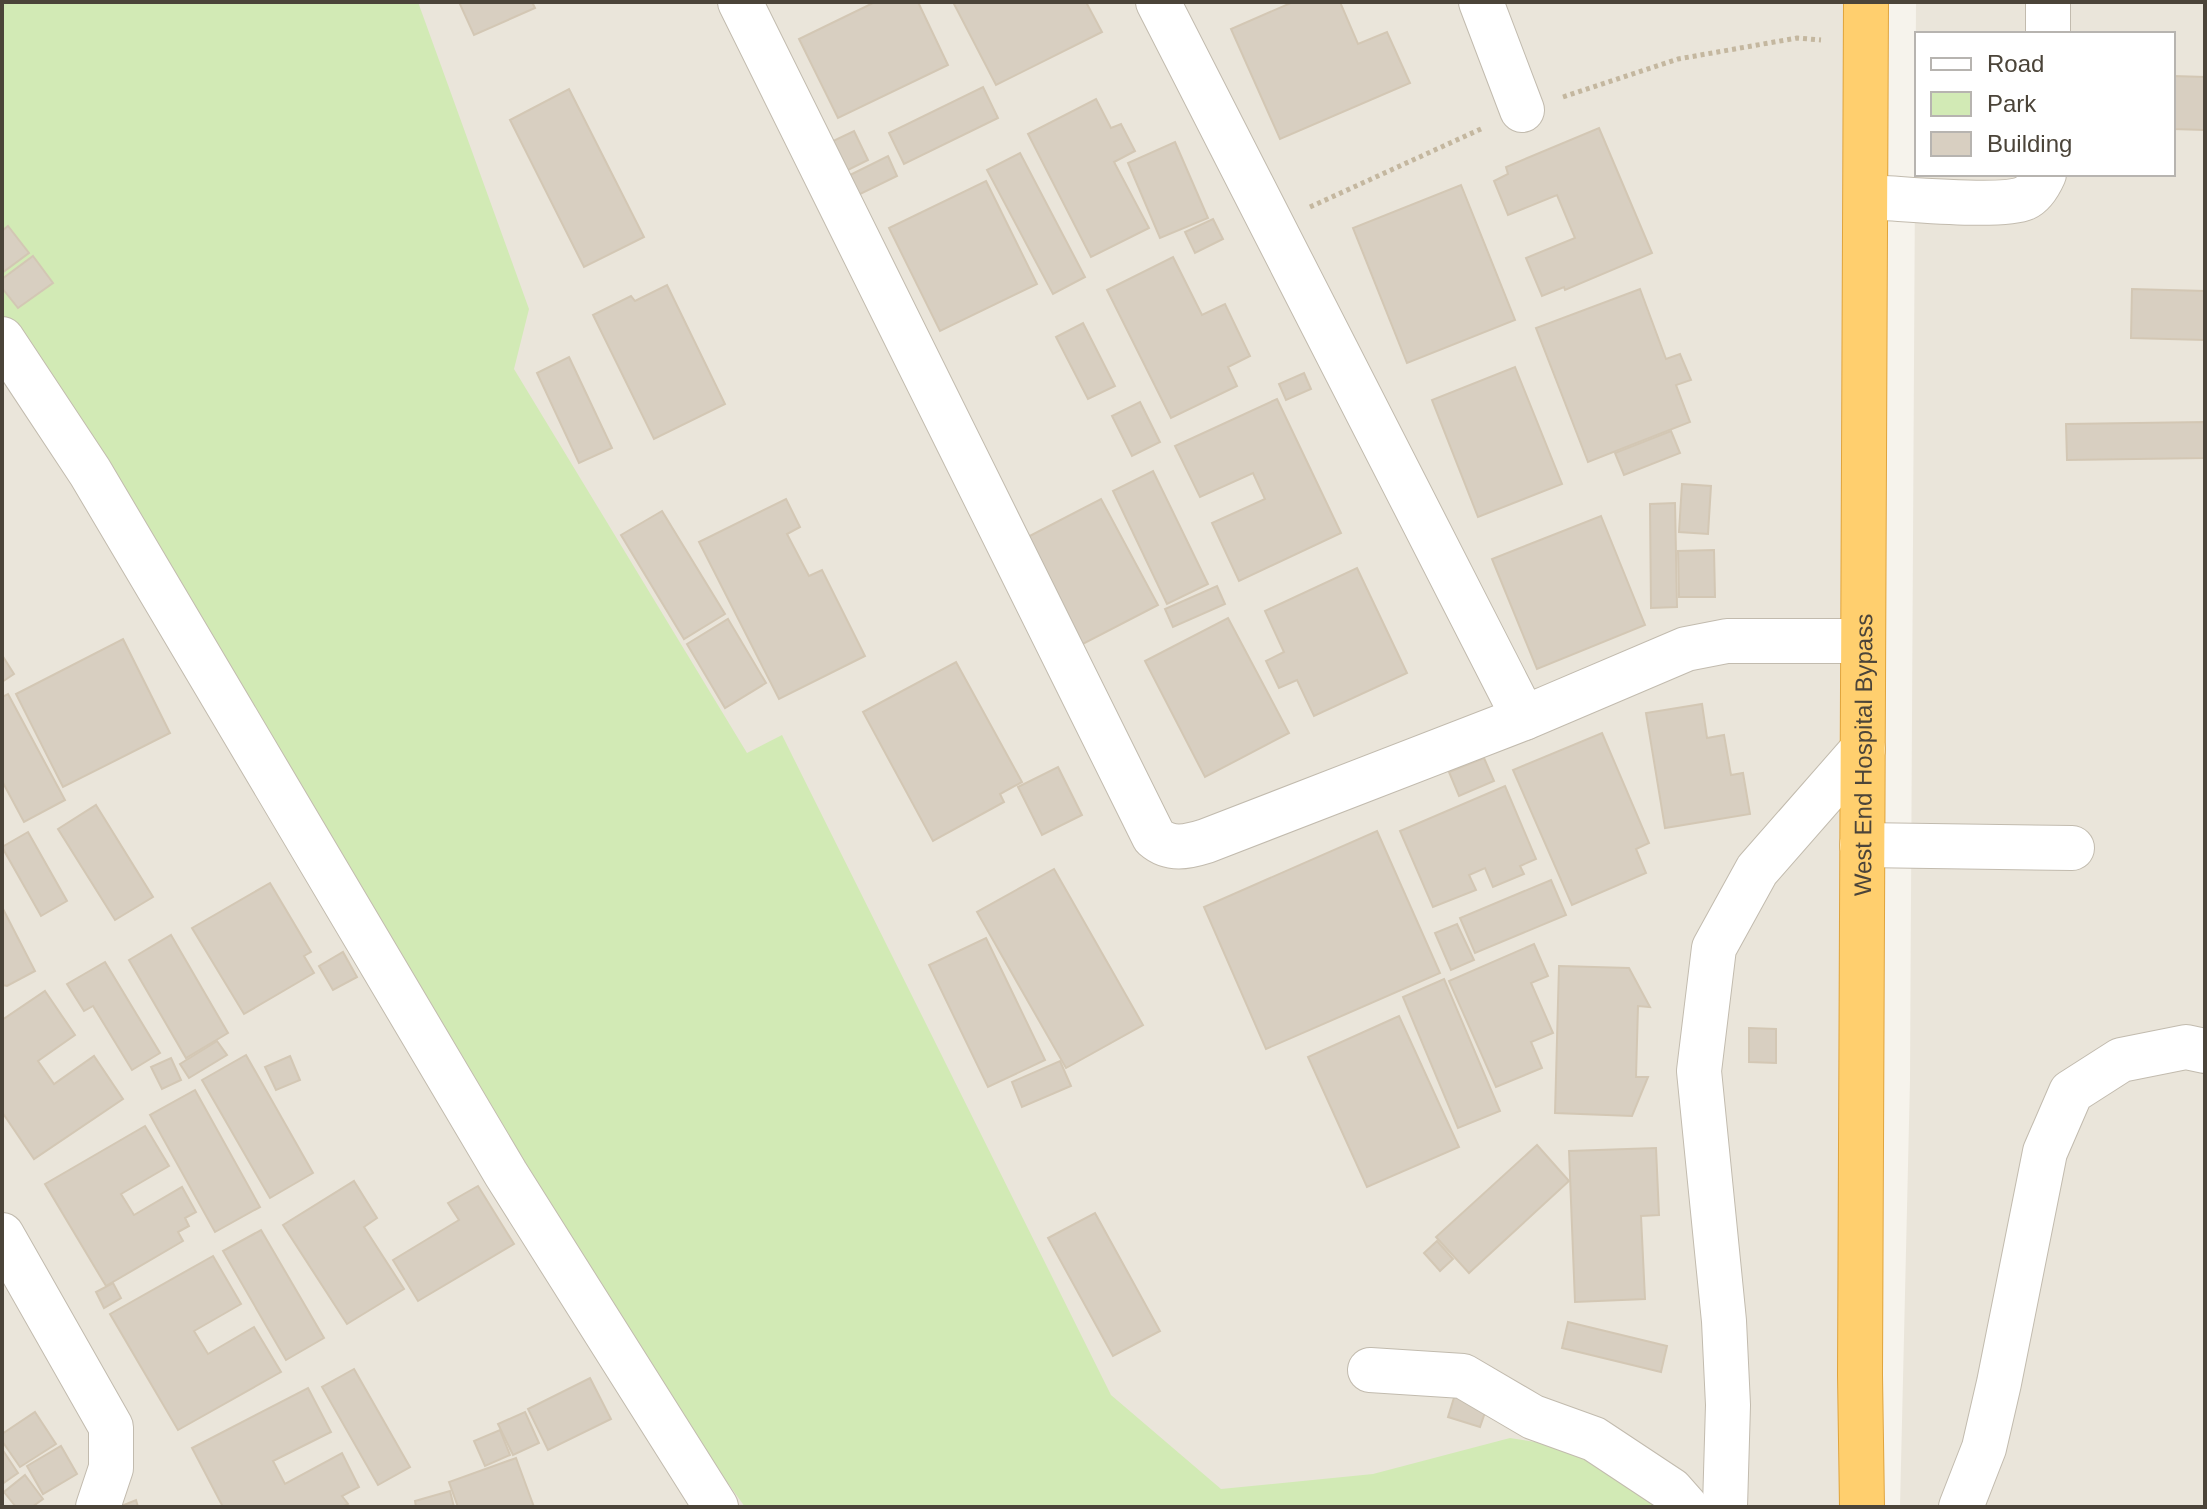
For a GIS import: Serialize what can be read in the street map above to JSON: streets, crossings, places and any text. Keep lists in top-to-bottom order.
{
  "streets": {
    "highway": ["West End Hospital Bypass"]
  },
  "legend": ["Road", "Park", "Building"]
}
